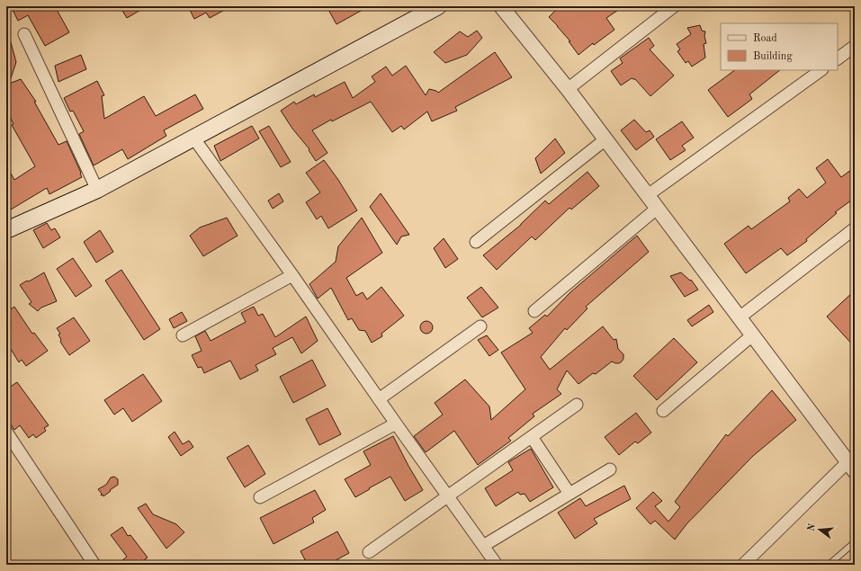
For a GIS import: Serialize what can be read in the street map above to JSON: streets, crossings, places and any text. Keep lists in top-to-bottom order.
{
  "legend": ["Road", "Building"],
  "north": "left"
}
